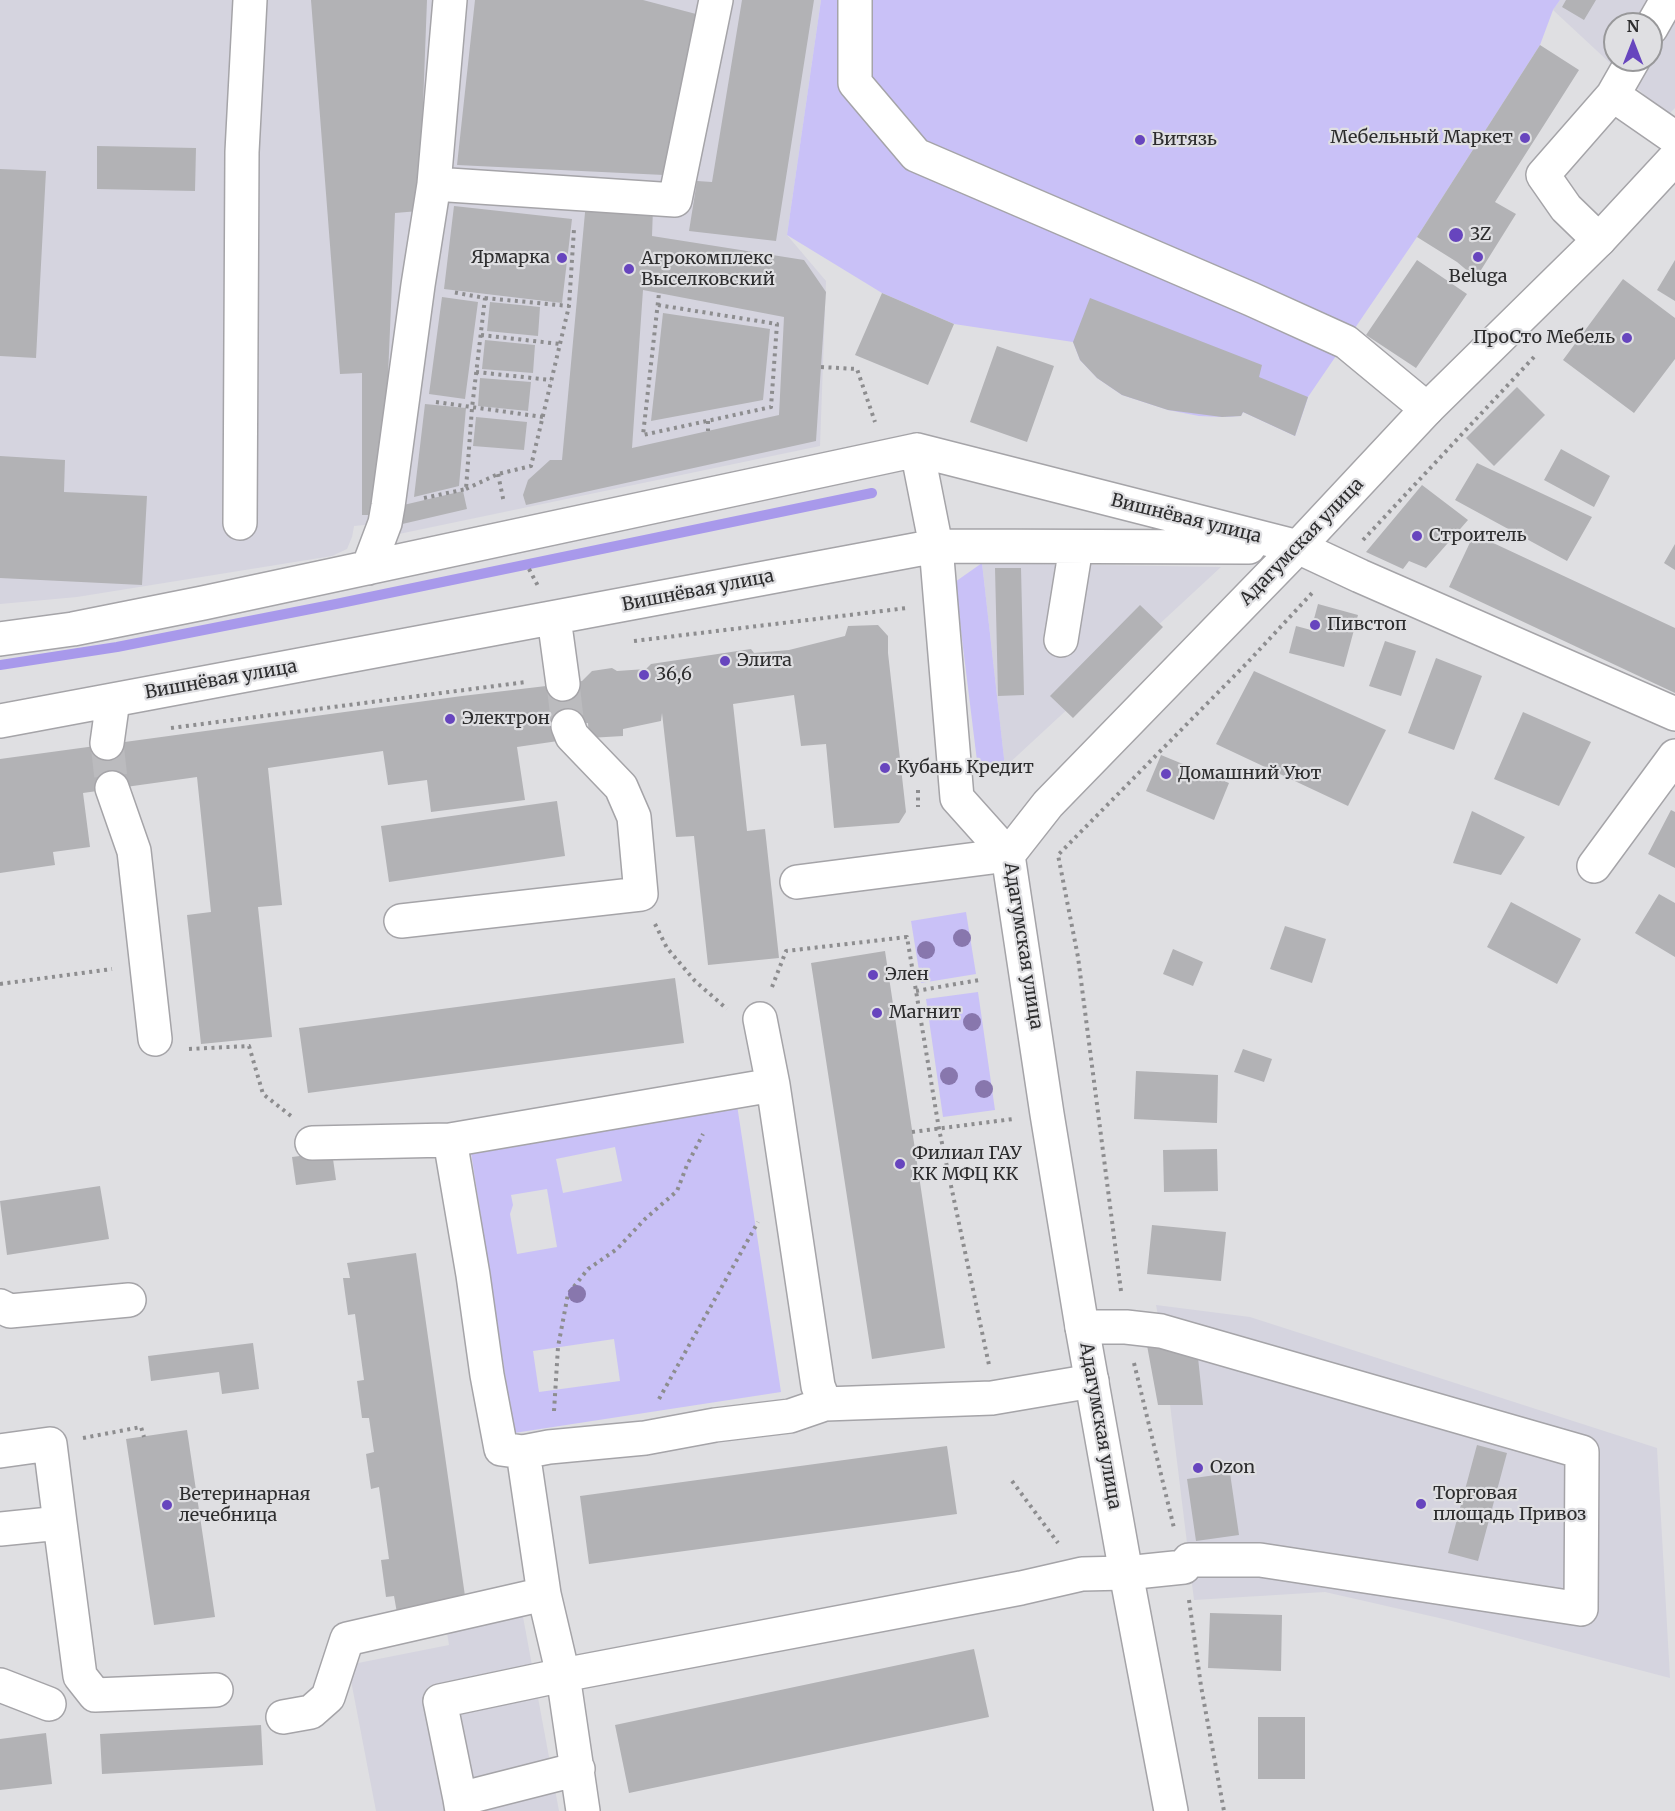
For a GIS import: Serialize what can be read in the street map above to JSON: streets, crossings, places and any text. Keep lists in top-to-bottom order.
{
  "streets": {
    "street": ["Вишнёвая улица", "Адагумская улица"]
  },
  "crossings": [
    ["Вишнёвая улица", "Адагумская улица"]
  ],
  "places": [
    "Мебельный Маркет",
    "Витязь",
    "3Z",
    "Beluga",
    "Ярмарка",
    "Агрокомплекс Выселковский",
    "ПроСто Мебель",
    "Строитель",
    "Пивстоп",
    "Элита",
    "36,6",
    "Электрон",
    "Кубань Кредит",
    "Домашний Уют",
    "Элен",
    "Магнит",
    "Филиал ГАУ КК МФЦ КК",
    "Ozon",
    "Торговая площадь Привоз",
    "Ветеринарная лечебница"
  ],
  "north": "top"
}
